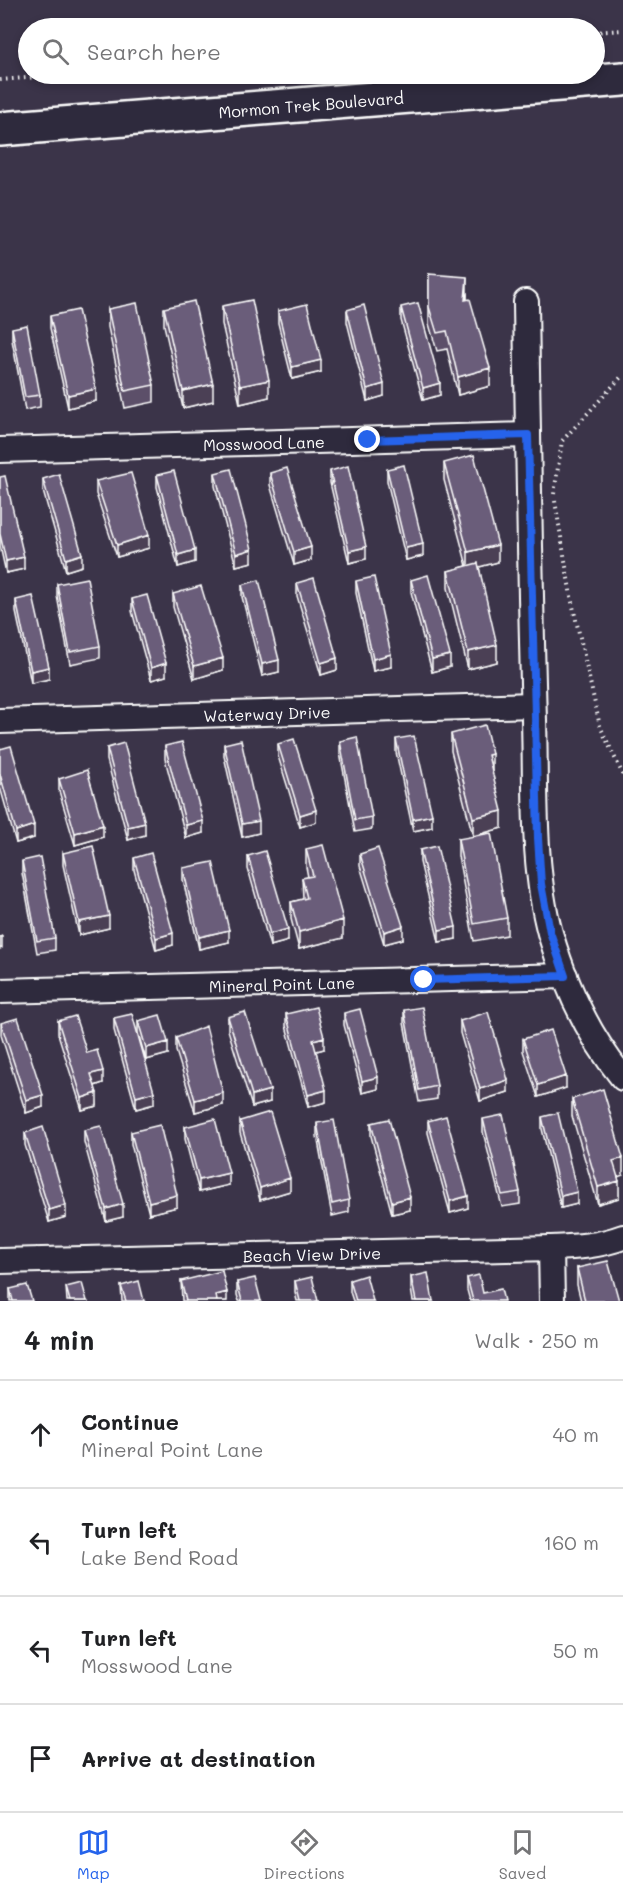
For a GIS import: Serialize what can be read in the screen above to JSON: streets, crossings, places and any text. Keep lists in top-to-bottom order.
{
  "streets": {
    "main road": ["Mormon Trek Boulevard"],
    "street": [
      "Mosswood Lane",
      "Waterway Drive",
      "Mineral Point Lane",
      "Beach View Drive"
    ]
  },
  "page": {
    "search": "Search here",
    "heading": ["4 min", "Walk · 250 m"],
    "list": [
      ["Continue", "Mineral Point Lane", "40 m"],
      ["Turn left", "Lake Bend Road", "160 m"],
      ["Turn left", "Mosswood Lane", "50 m"],
      "Arrive at destination"
    ],
    "nav": ["Map", "Directions", "Saved"]
  }
}
